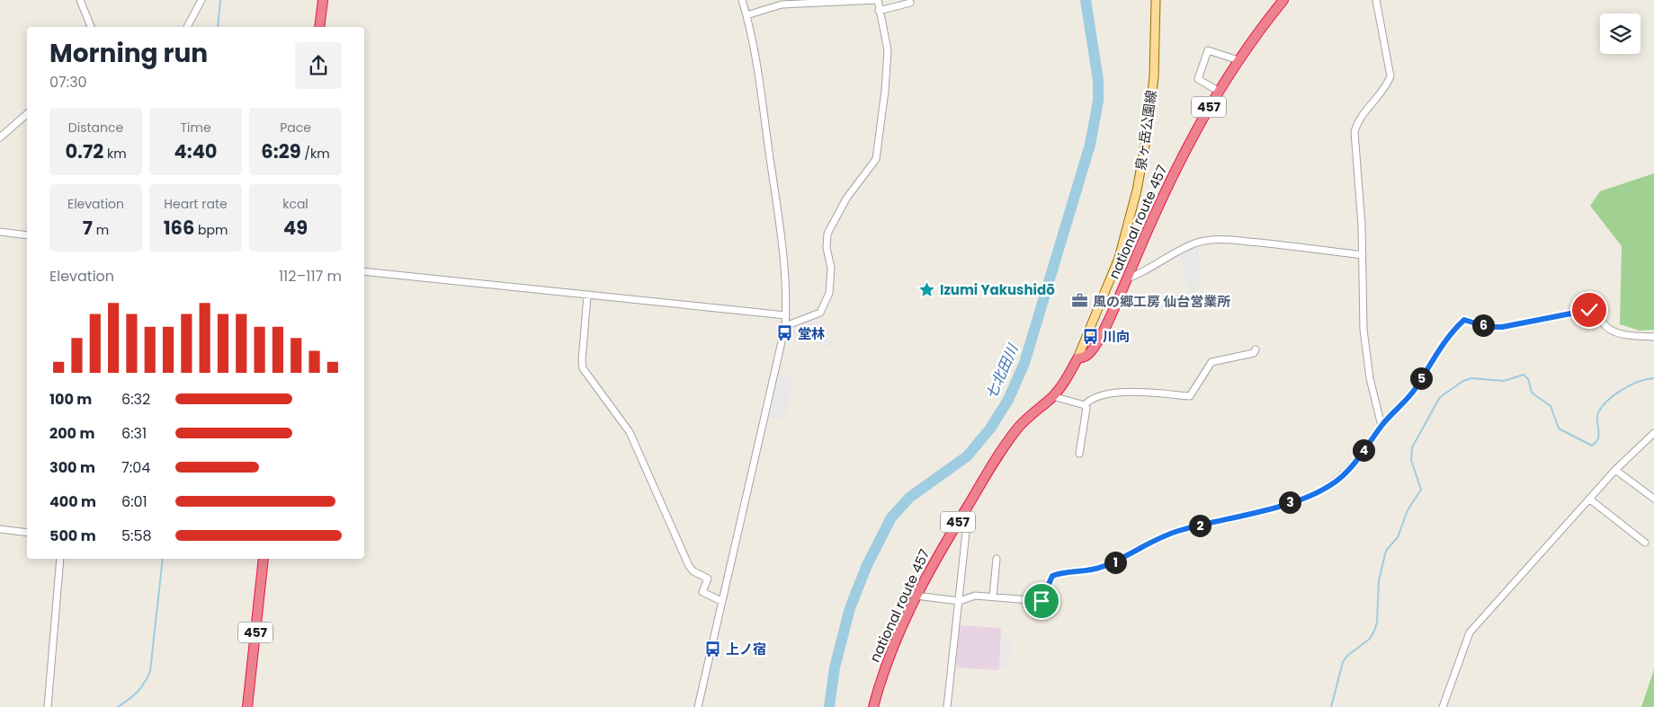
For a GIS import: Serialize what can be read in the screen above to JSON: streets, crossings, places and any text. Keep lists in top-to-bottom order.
{
  "streets": {
    "highway": ["457", "national route 457"],
    "main road": ["泉ヶ岳公園線"]
  },
  "crossings": [
    ["泉ヶ岳公園線", "national route 457"]
  ],
  "water": ["七北田川"],
  "places": {
    "place": ["Izumi Yakushidō"],
    "office": ["風の郷工房 仙台営業所"],
    "bus stop": ["堂林", "川向", "上ノ宿"]
  },
  "page": {
    "heading": ["Morning run", "07:30"],
    "stats": [
      ["Distance", "0.72 km"],
      ["Time", "4:40"],
      ["Pace", "6:29 /km"],
      ["Elevation", "7 m"],
      ["Heart rate", "166 bpm"],
      ["kcal", "49"]
    ],
    "chart": ["Elevation", "112–117 m"],
    "pins": [
      "6",
      "5",
      "4",
      "3",
      "2",
      "1"
    ],
    "list": [
      {
        "name": "100 m",
        "note": "6:32"
      },
      {
        "name": "200 m",
        "note": "6:31"
      },
      {
        "name": "300 m",
        "note": "7:04"
      },
      {
        "name": "400 m",
        "note": "6:01"
      },
      {
        "name": "500 m",
        "note": "5:58"
      }
    ]
  }
}
